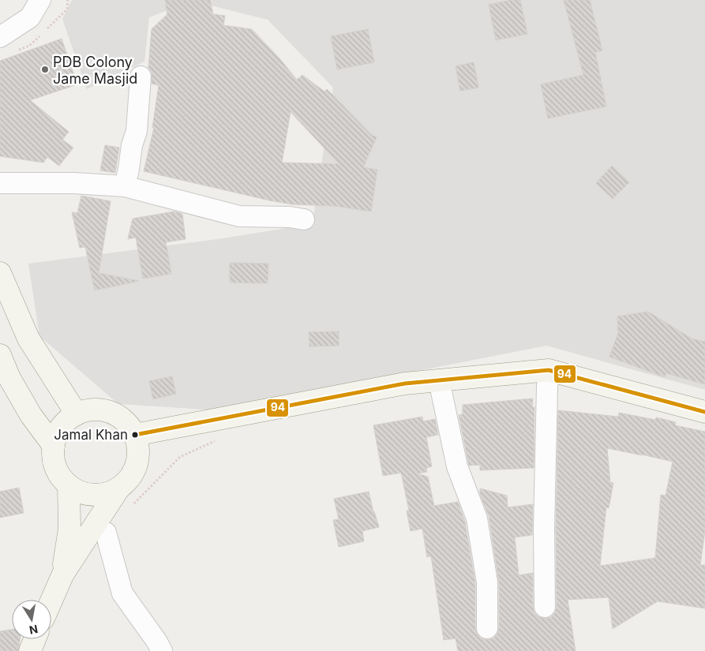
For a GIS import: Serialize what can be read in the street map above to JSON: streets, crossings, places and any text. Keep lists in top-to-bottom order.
{
  "places": ["PDB Colony Jame Masjid", "Jamal Khan"],
  "lines": ["transit line 94"],
  "north": "bottom"
}
